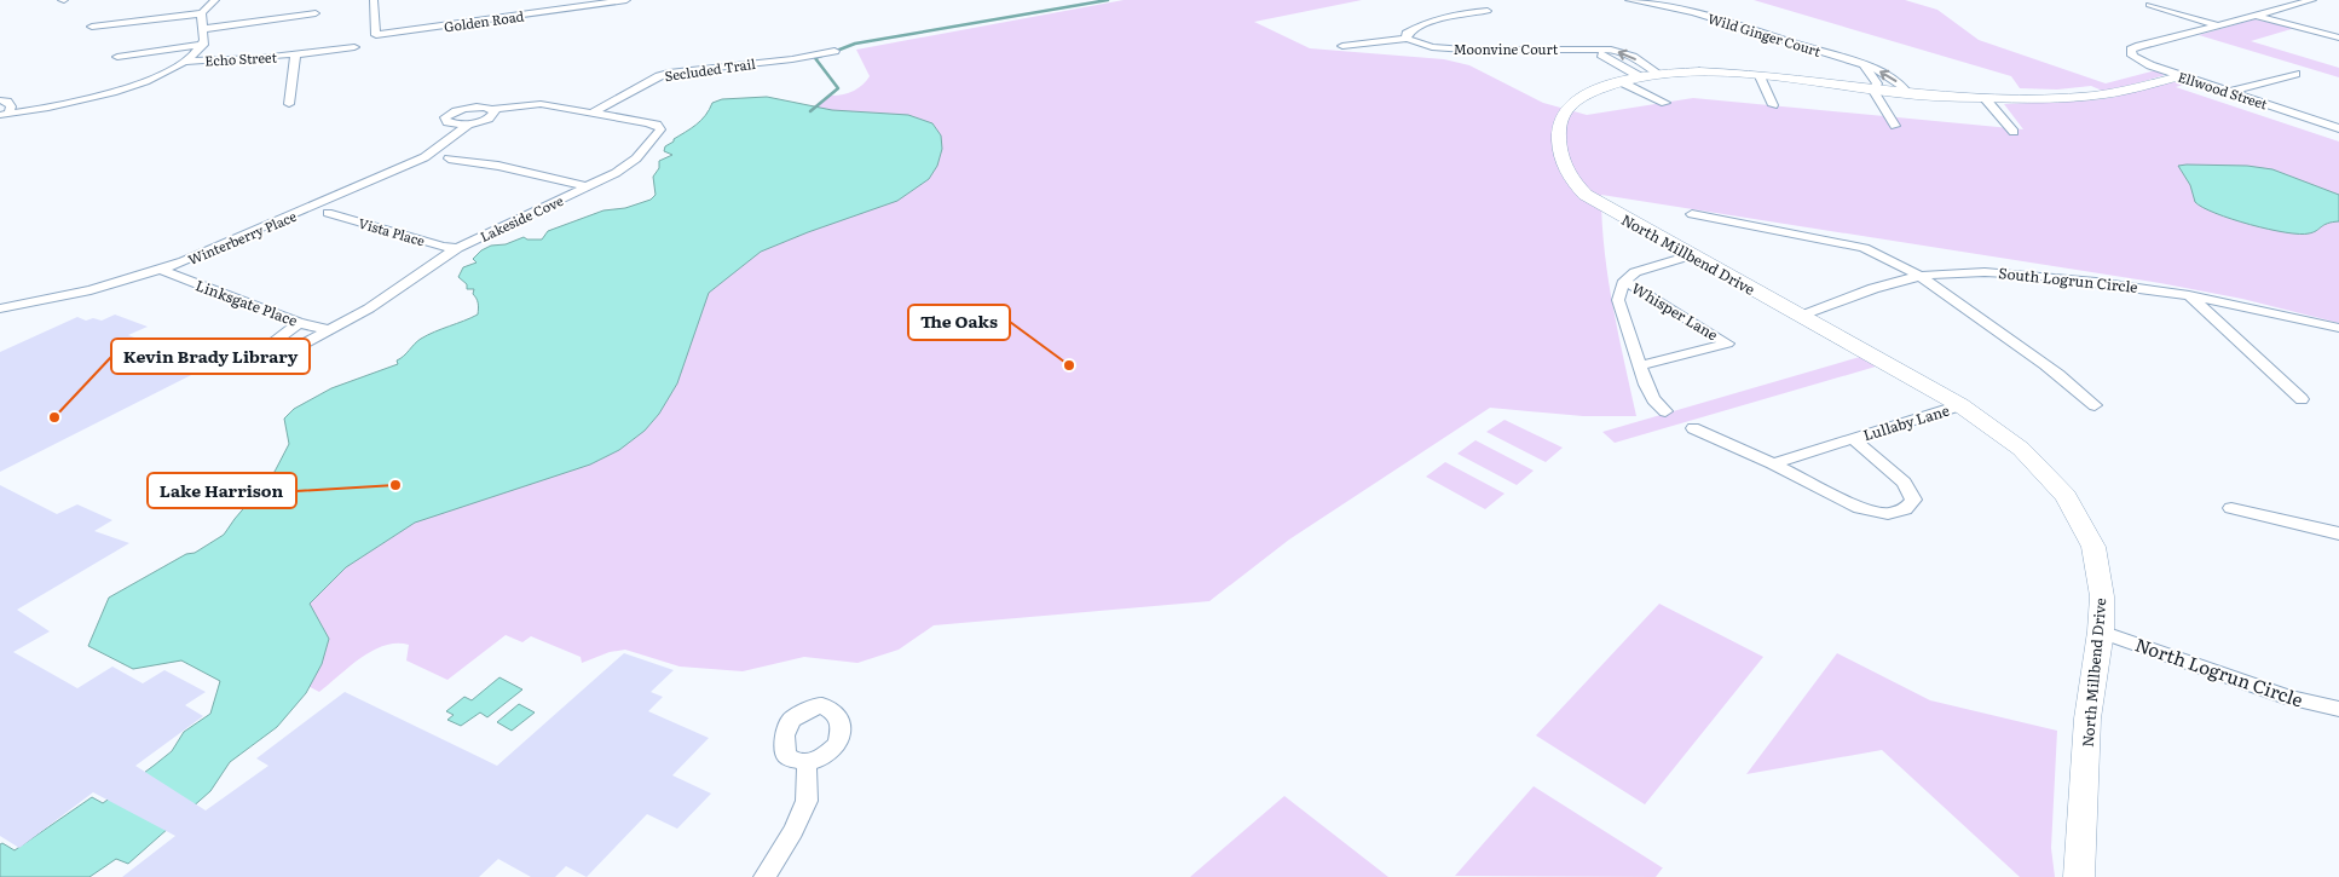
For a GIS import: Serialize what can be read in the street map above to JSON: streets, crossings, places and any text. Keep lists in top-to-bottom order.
{
  "streets": {
    "street": [
      "Golden Road",
      "Wild Ginger Court",
      "Moonvine Court",
      "Echo Street",
      "Secluded Trail",
      "Ellwood Street",
      "Lakeside Cove",
      "Vista Place",
      "Winterberry Place",
      "North Millbend Drive",
      "South Logrun Circle",
      "Linksgate Place",
      "Whisper Lane",
      "Lullaby Lane",
      "North Logrun Circle"
    ]
  },
  "crossings": [
    ["Wild Ginger Court", "North Millbend Drive"],
    ["Moonvine Court", "North Millbend Drive"],
    ["Secluded Trail", "Lakeside Cove"],
    ["Ellwood Street", "North Millbend Drive"],
    ["Lakeside Cove", "Vista Place"],
    ["Lakeside Cove", "Winterberry Place"],
    ["Lakeside Cove", "Linksgate Place"],
    ["Winterberry Place", "Linksgate Place"],
    ["North Millbend Drive", "South Logrun Circle"],
    ["North Millbend Drive", "Whisper Lane"],
    ["North Millbend Drive", "Lullaby Lane"],
    ["North Millbend Drive", "North Logrun Circle"]
  ],
  "places": ["The Oaks", "Kevin Brady Library", "Lake Harrison"]
}
